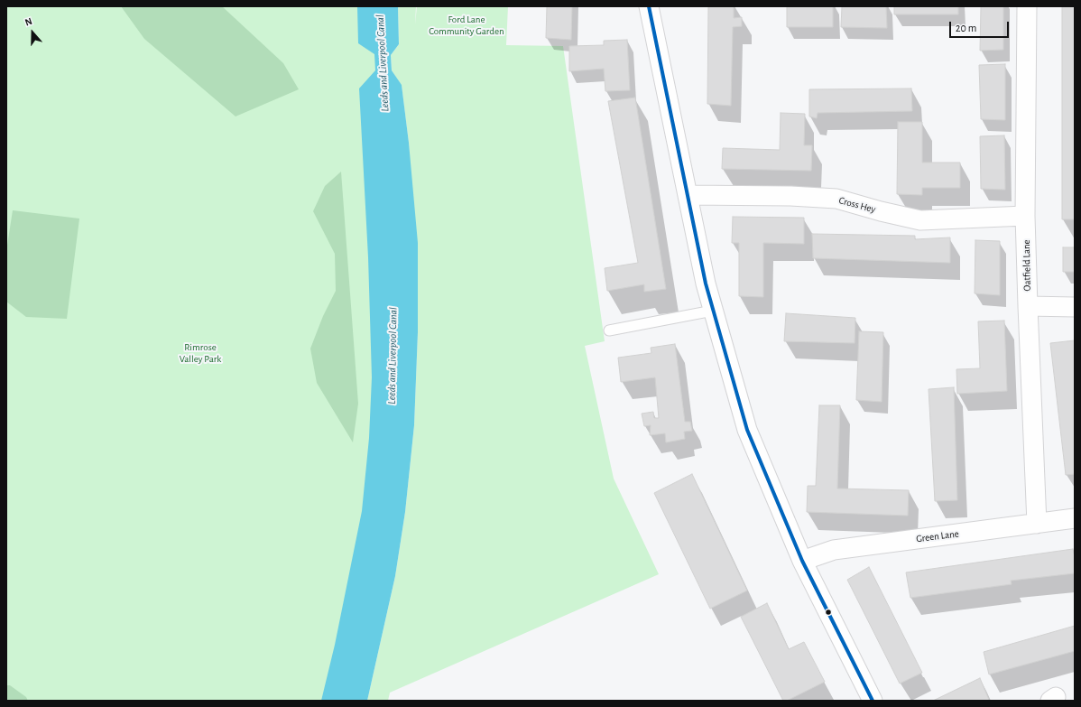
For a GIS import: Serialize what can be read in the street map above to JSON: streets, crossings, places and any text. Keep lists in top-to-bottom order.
{
  "streets": {
    "street": ["Cross Hey", "Oatfield Lane", "Green Lane"]
  },
  "crossings": [
    ["Cross Hey", "Oatfield Lane"],
    ["Oatfield Lane", "Green Lane"]
  ],
  "water": ["Leeds and Liverpool Canal"],
  "parks": ["Ford Lane Community Garden", "Rimrose Valley Park"],
  "scale_bar": "20 m",
  "north": "top"
}
